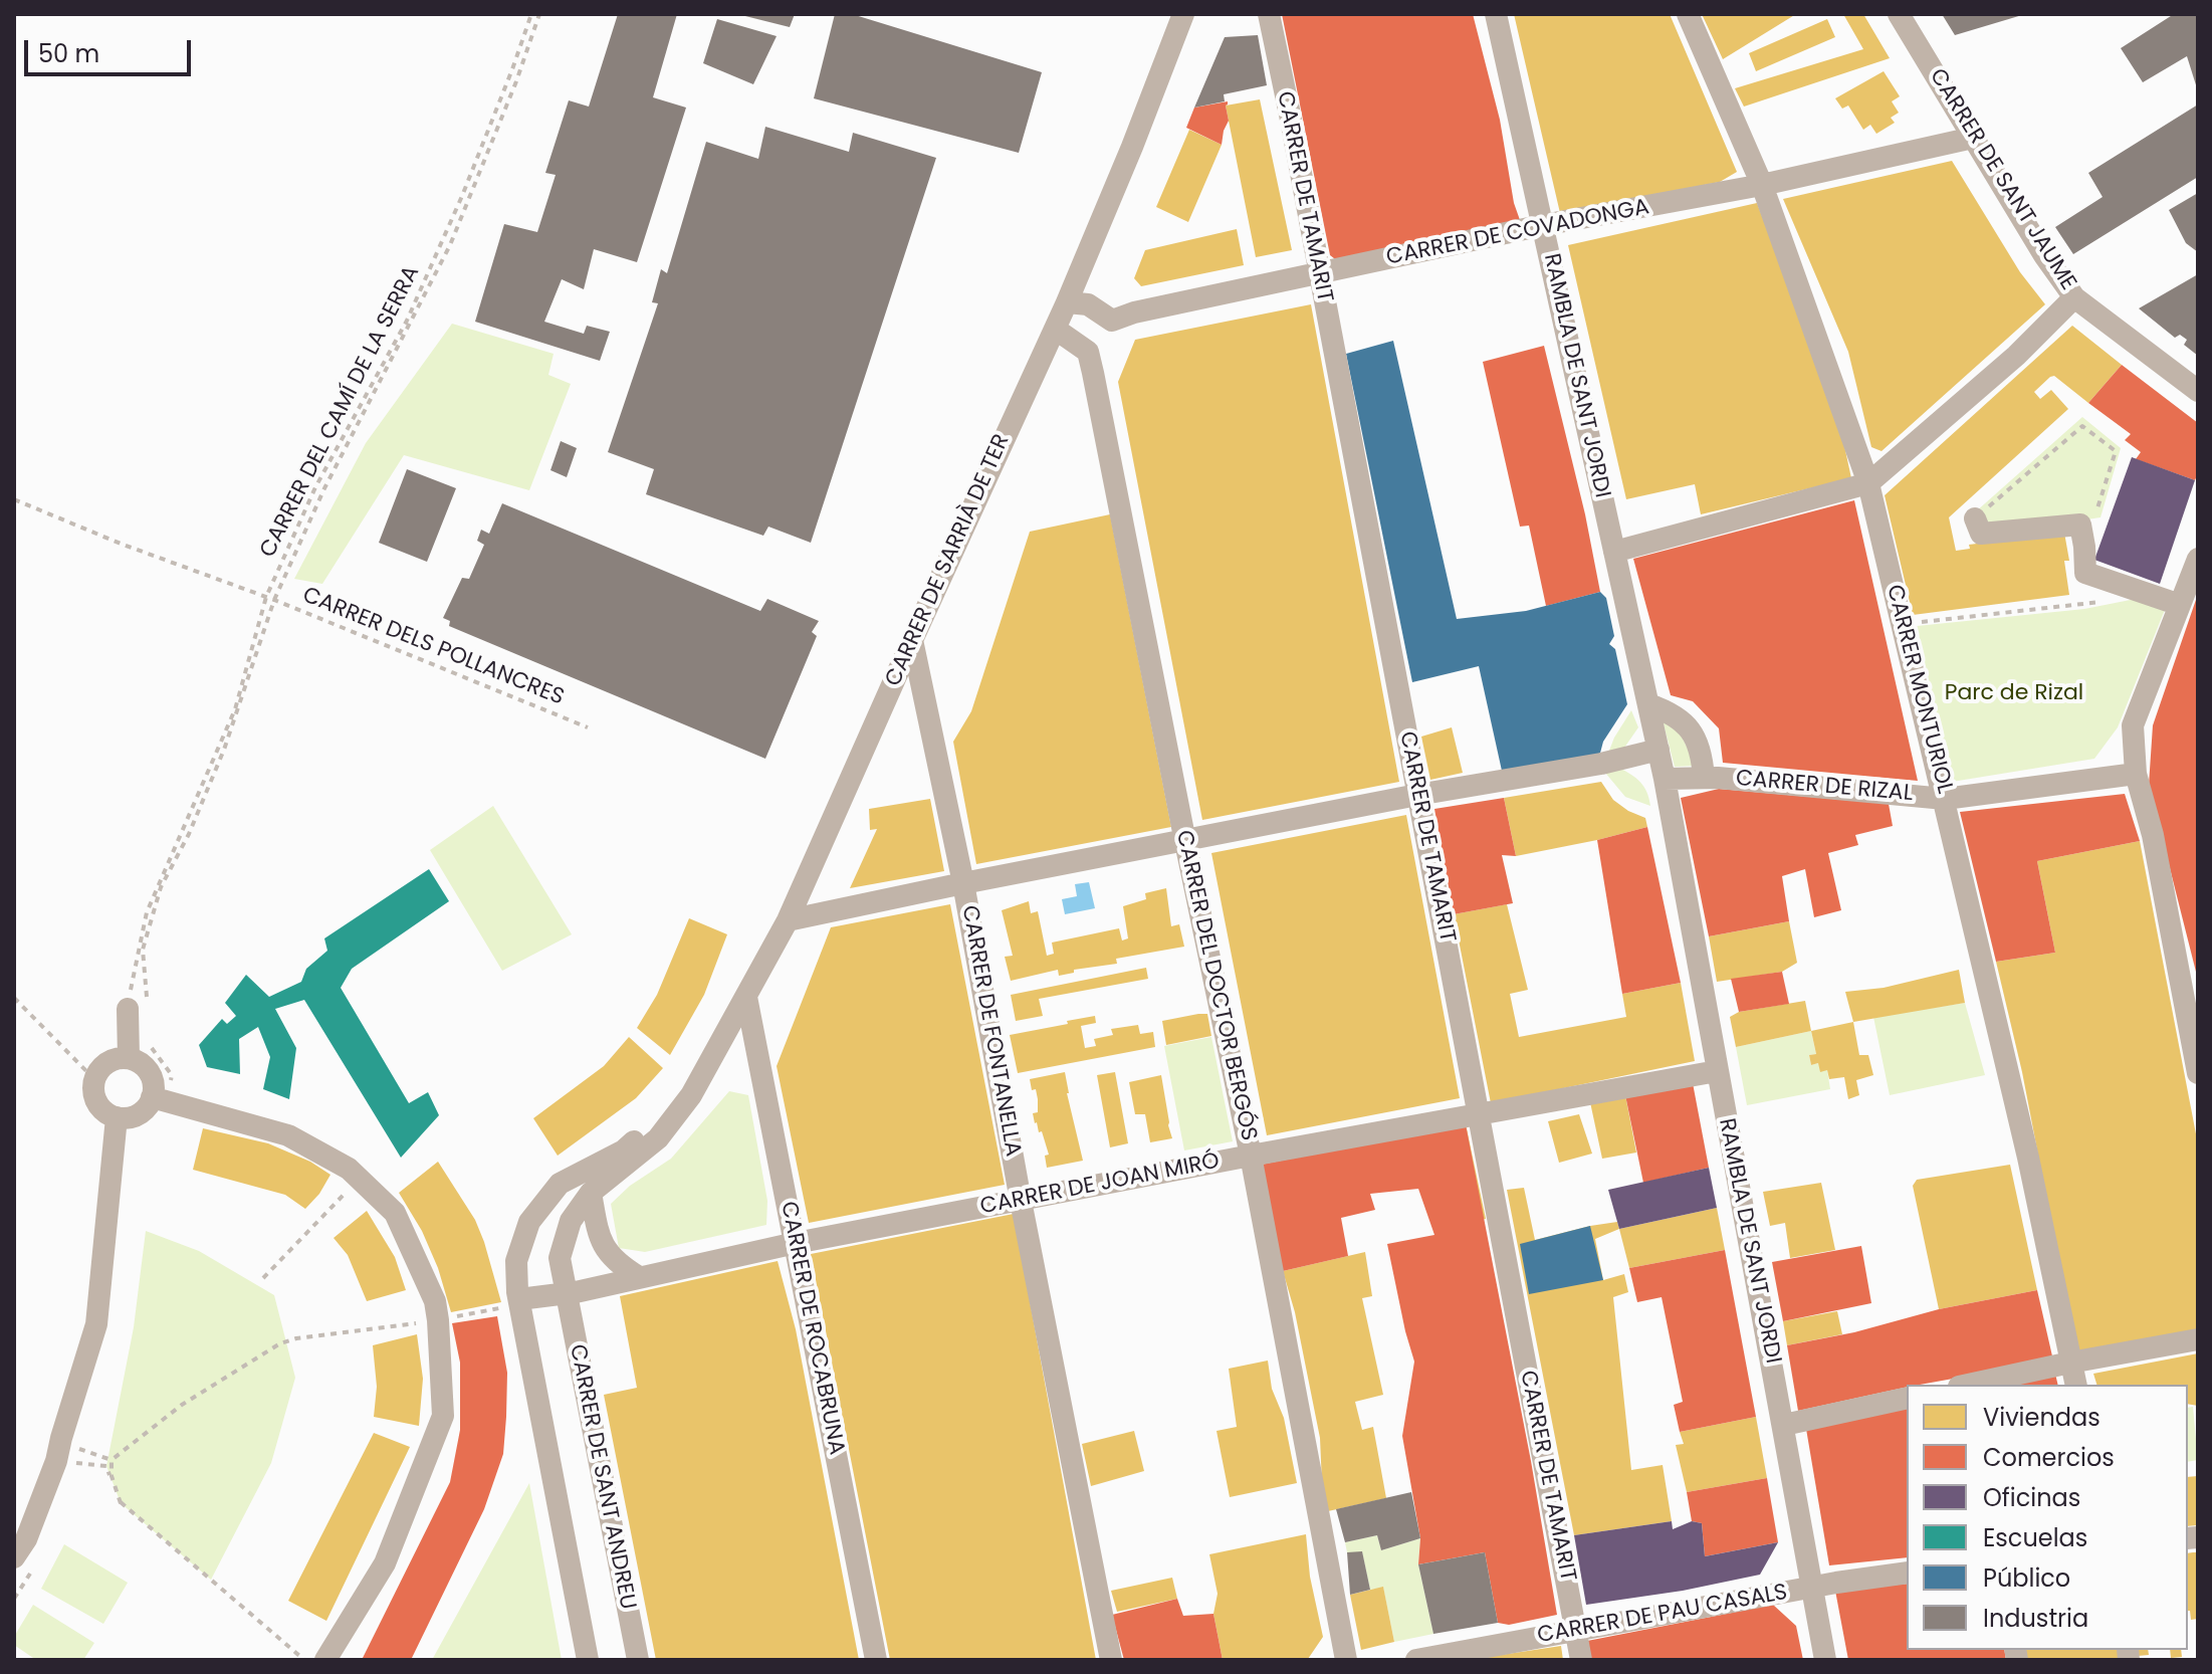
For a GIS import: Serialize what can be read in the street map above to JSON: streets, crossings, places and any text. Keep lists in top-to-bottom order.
{
  "streets": {
    "street": [
      "CARRER DE SANT JAUME",
      "CARRER DE TAMARIT",
      "CARRER DE COVADONGA",
      "RAMBLA DE SANT JORDI",
      "CARRER DE SARRIÀ DE TER",
      "CARRER MONTURIOL",
      "CARRER DE RIZAL",
      "CARRER DEL DOCTOR BERGÓS",
      "CARRER DE FONTANELLA",
      "CARRER DE JOAN MIRÓ",
      "CARRER DE ROCABRUNA",
      "CARRER DE SANT ANDREU",
      "CARRER DE PAU CASALS"
    ],
    "path": ["CARRER DEL CAMÍ DE LA SERRA", "CARRER DELS POLLANCRES"]
  },
  "crossings": [
    ["CARRER DE SANT JAUME", "CARRER DE COVADONGA"],
    ["CARRER DE TAMARIT", "CARRER DE COVADONGA"],
    ["CARRER DE TAMARIT", "CARRER DE JOAN MIRÓ"],
    ["CARRER DE TAMARIT", "CARRER DE PAU CASALS"],
    ["CARRER DE COVADONGA", "RAMBLA DE SANT JORDI"],
    ["CARRER DE COVADONGA", "CARRER DE SARRIÀ DE TER"],
    ["CARRER DE COVADONGA", "CARRER MONTURIOL"],
    ["RAMBLA DE SANT JORDI", "CARRER DE RIZAL"],
    ["RAMBLA DE SANT JORDI", "CARRER DE JOAN MIRÓ"],
    ["RAMBLA DE SANT JORDI", "CARRER DE PAU CASALS"],
    ["CARRER DEL CAMÍ DE LA SERRA", "CARRER DELS POLLANCRES"],
    ["CARRER DE SARRIÀ DE TER", "CARRER DEL DOCTOR BERGÓS"],
    ["CARRER DE SARRIÀ DE TER", "CARRER DE FONTANELLA"],
    ["CARRER DE SARRIÀ DE TER", "CARRER DE JOAN MIRÓ"],
    ["CARRER DE SARRIÀ DE TER", "CARRER DE ROCABRUNA"],
    ["CARRER DE SARRIÀ DE TER", "CARRER DE SANT ANDREU"],
    ["CARRER MONTURIOL", "CARRER DE RIZAL"],
    ["CARRER DEL DOCTOR BERGÓS", "CARRER DE JOAN MIRÓ"],
    ["CARRER DE FONTANELLA", "CARRER DE JOAN MIRÓ"],
    ["CARRER DE JOAN MIRÓ", "CARRER DE ROCABRUNA"],
    ["CARRER DE JOAN MIRÓ", "CARRER DE SANT ANDREU"]
  ],
  "parks": ["Parc de Rizal"],
  "legend": [
    "Viviendas",
    "Comercios",
    "Oficinas",
    "Escuelas",
    "Público",
    "Industria"
  ],
  "scale_bar": "50 m"
}
